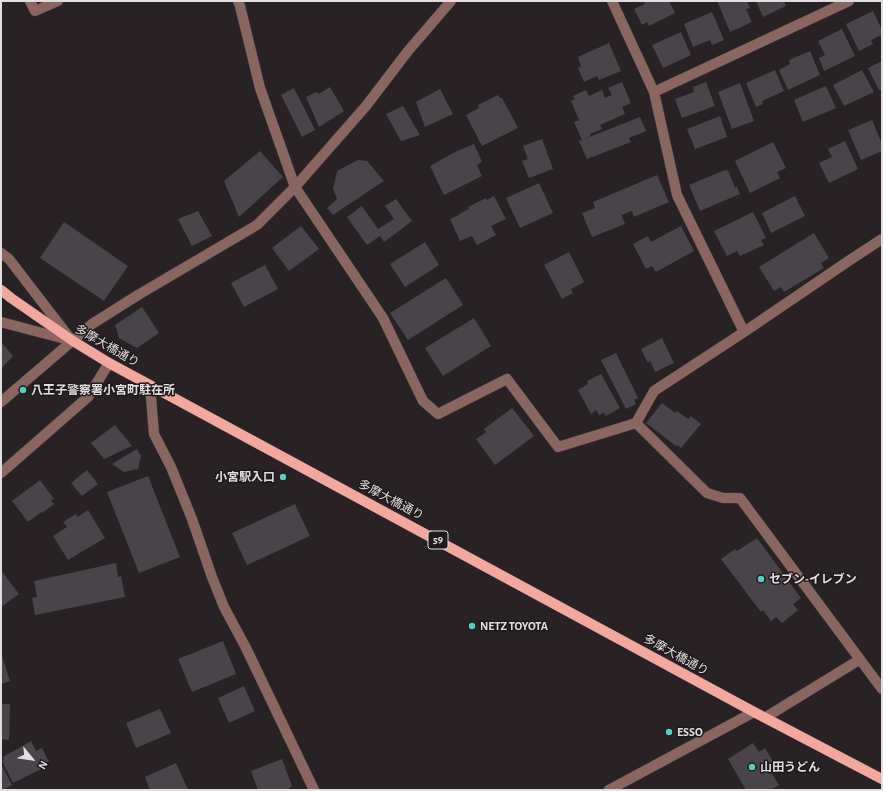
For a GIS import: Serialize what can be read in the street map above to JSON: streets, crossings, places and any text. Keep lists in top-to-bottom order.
{
  "streets": {
    "main road": ["多摩大橋通り", "59"]
  },
  "places": [
    "八王子警察署小宮町駐在所",
    "小宮駅入口",
    "セブン-イレブン",
    "NETZ TOYOTA",
    "ESSO",
    "山田うどん"
  ],
  "north": "bottom right"
}
